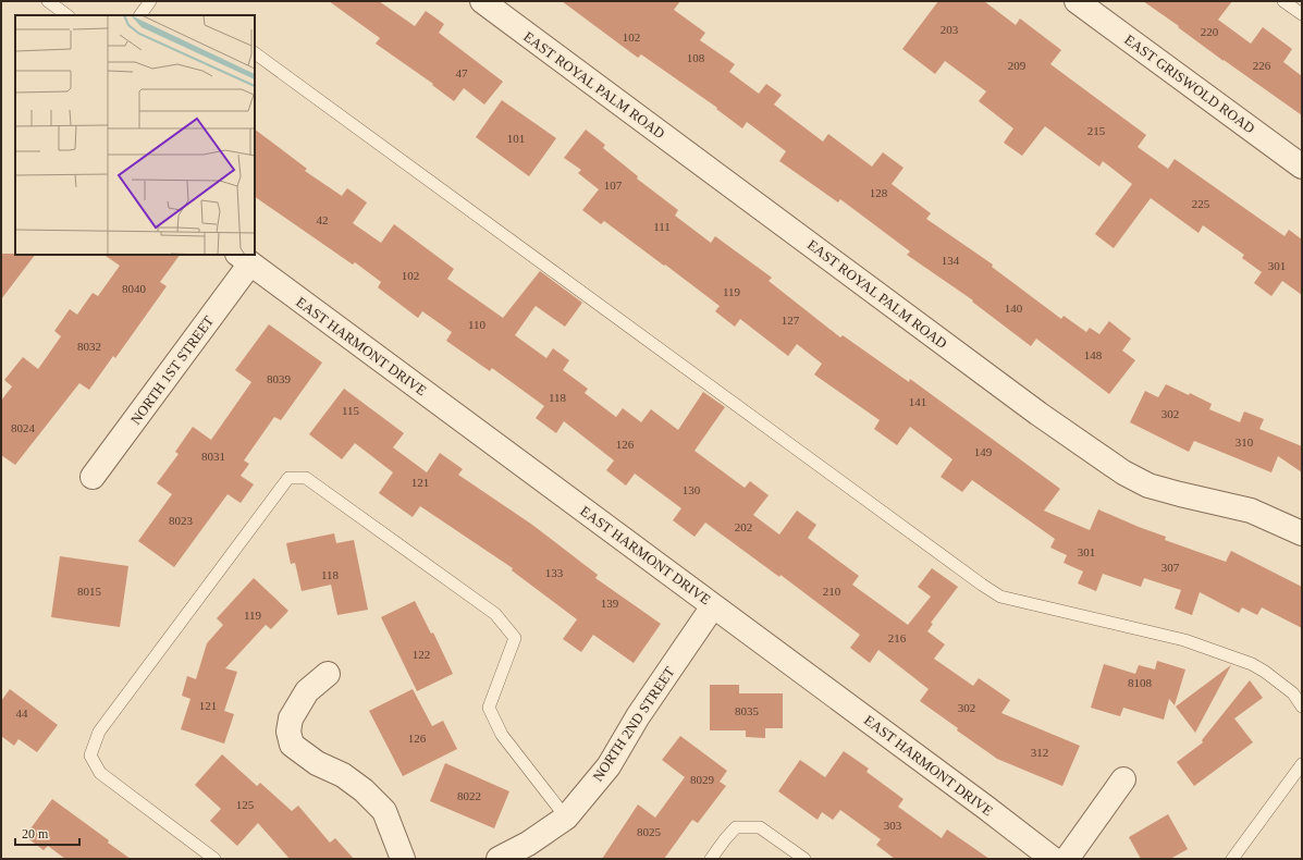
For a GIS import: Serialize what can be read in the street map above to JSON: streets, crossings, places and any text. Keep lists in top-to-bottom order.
{
  "streets": {
    "street": [
      "EAST GRISWOLD ROAD",
      "EAST ROYAL PALM ROAD",
      "EAST HARMONT DRIVE",
      "NORTH 1ST STREET",
      "NORTH 2ND STREET"
    ]
  },
  "crossings": [
    ["EAST HARMONT DRIVE", "NORTH 1ST STREET"],
    ["EAST HARMONT DRIVE", "NORTH 2ND STREET"]
  ],
  "house_numbers": [
    "203",
    "220",
    "102",
    "108",
    "209",
    "226",
    "47",
    "215",
    "101",
    "107",
    "128",
    "225",
    "42",
    "111",
    "134",
    "301",
    "102",
    "8040",
    "119",
    "140",
    "127",
    "110",
    "8032",
    "148",
    "8039",
    "118",
    "141",
    "115",
    "302",
    "8024",
    "310",
    "126",
    "149",
    "8031",
    "121",
    "130",
    "8023",
    "202",
    "301",
    "307",
    "133",
    "118",
    "8015",
    "210",
    "139",
    "119",
    "216",
    "122",
    "8108",
    "121",
    "302",
    "8035",
    "44",
    "126",
    "312",
    "8029",
    "8022",
    "125",
    "303",
    "8025"
  ],
  "scale_bar": "20 m"
}
